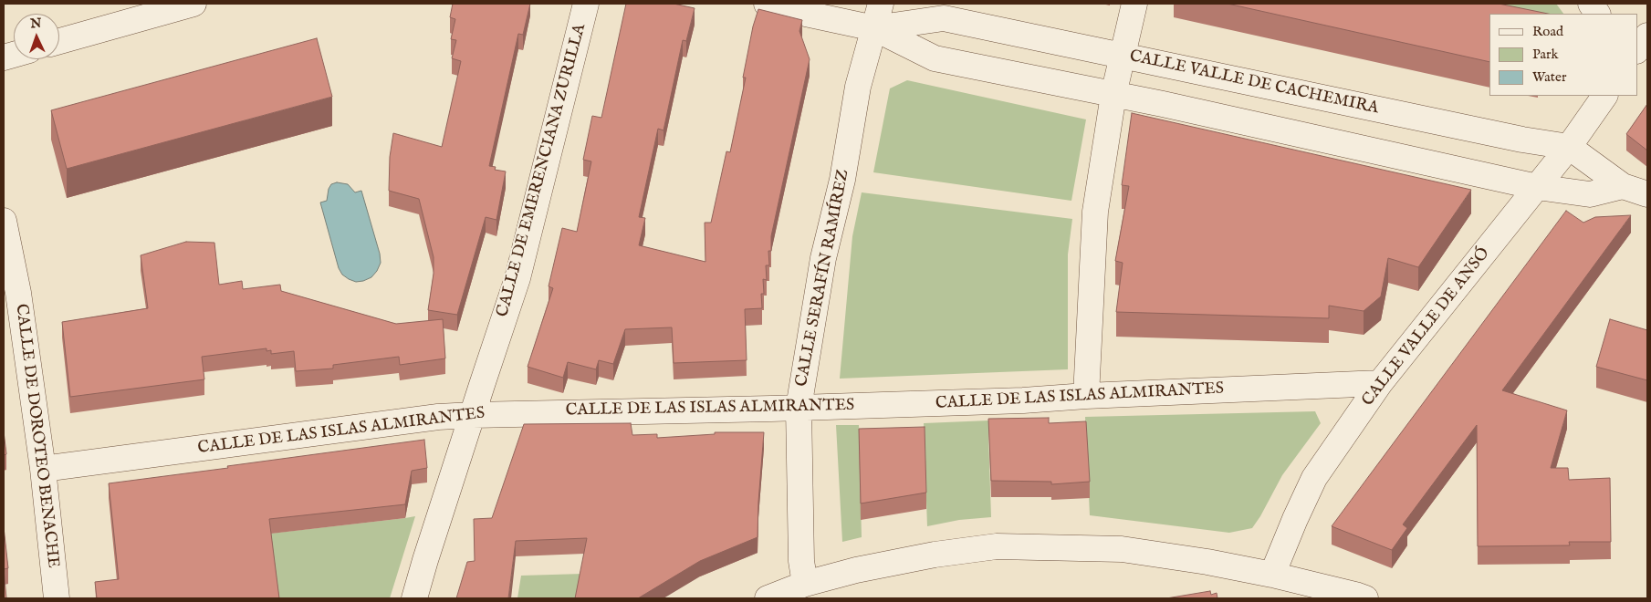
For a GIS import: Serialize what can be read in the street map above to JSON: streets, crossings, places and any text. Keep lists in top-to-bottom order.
{
  "streets": {
    "street": [
      "CALLE VALLE DE CACHEMIRA",
      "CALLE DE EMERENCIANA ZURILLA",
      "CALLE SERAFÍN RAMÍREZ",
      "CALLE VALLE DE ANSÓ",
      "CALLE DE LAS ISLAS ALMIRANTES",
      "CALLE DE DOROTEO BENACHE"
    ]
  },
  "crossings": [
    ["CALLE VALLE DE CACHEMIRA", "CALLE SERAFÍN RAMÍREZ"],
    ["CALLE VALLE DE CACHEMIRA", "CALLE VALLE DE ANSÓ"],
    ["CALLE DE EMERENCIANA ZURILLA", "CALLE DE LAS ISLAS ALMIRANTES"],
    ["CALLE SERAFÍN RAMÍREZ", "CALLE DE LAS ISLAS ALMIRANTES"],
    ["CALLE VALLE DE ANSÓ", "CALLE DE LAS ISLAS ALMIRANTES"],
    ["CALLE DE LAS ISLAS ALMIRANTES", "CALLE DE DOROTEO BENACHE"]
  ],
  "legend": ["Road", "Park", "Water"],
  "north": "top"
}
